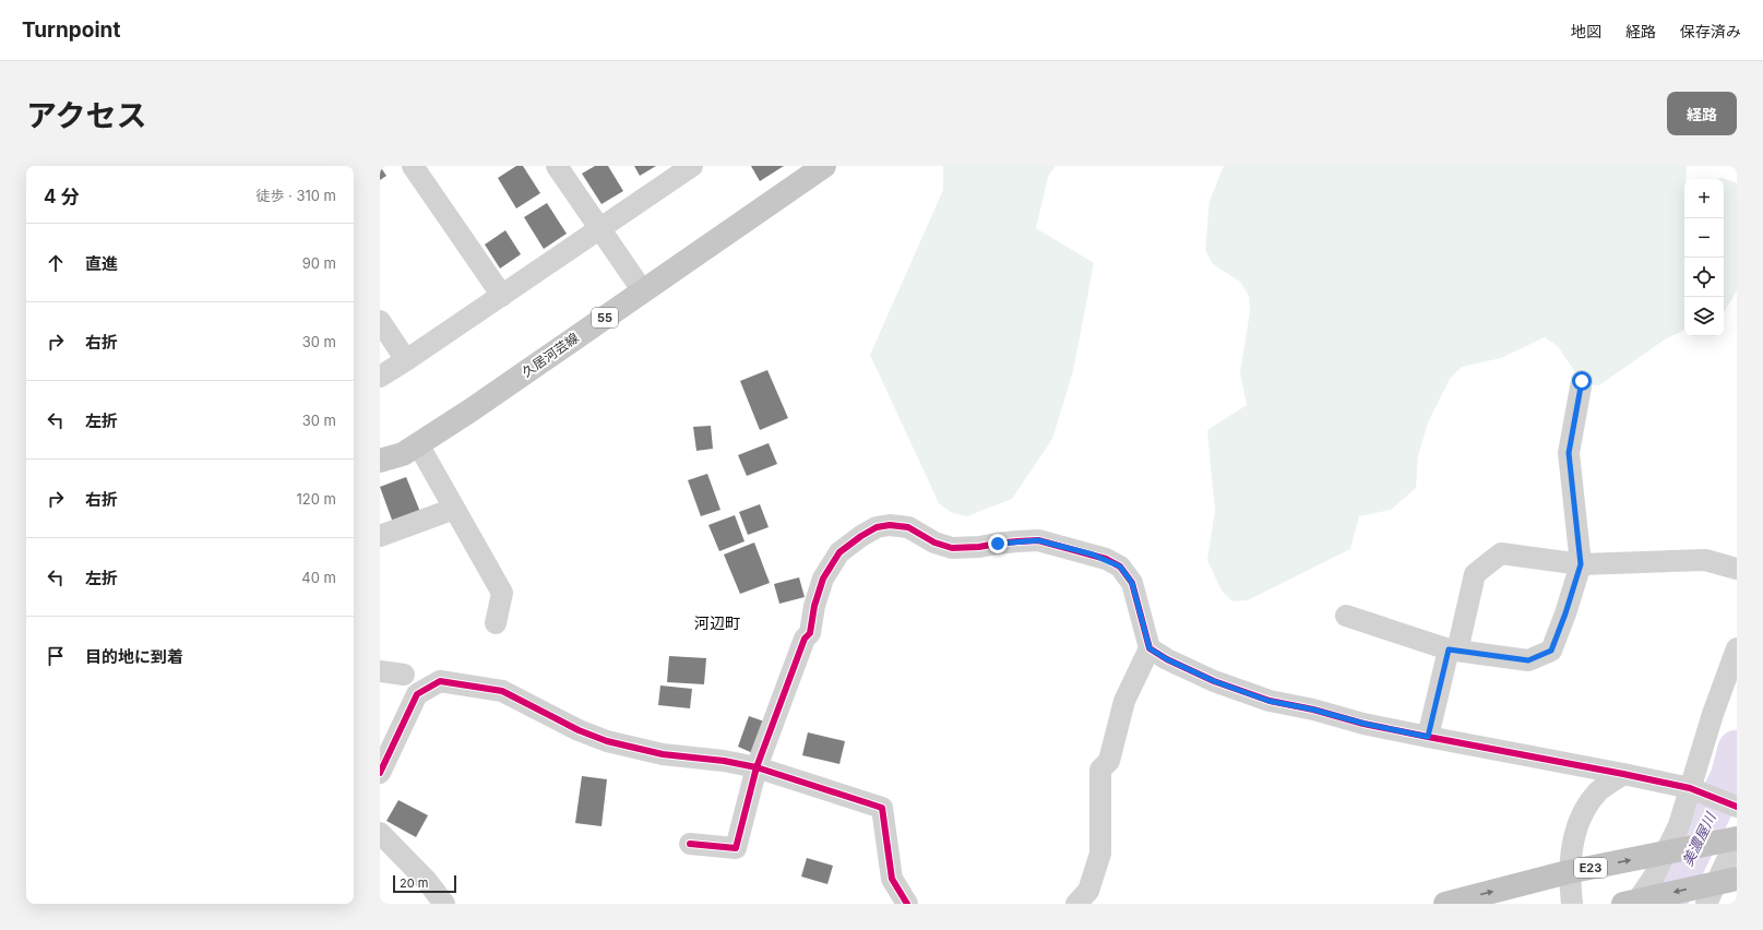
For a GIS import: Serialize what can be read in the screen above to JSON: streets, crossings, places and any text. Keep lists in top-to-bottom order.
{
  "streets": {
    "highway": ["E23"],
    "main road": ["55", "久居河芸線"]
  },
  "districts": ["河辺町"],
  "water": ["美濃屋川"],
  "scale_bar": "20 m",
  "page": {
    "header": "Turnpoint",
    "nav": ["地図", "経路", "保存済み"],
    "title": "アクセス",
    "buttons": "経路",
    "heading": ["4 分", "徒歩 · 310 m"],
    "map_buttons": ["+", "−"],
    "list": [
      ["直進", "90 m"],
      ["右折", "30 m"],
      ["左折", "30 m"],
      ["右折", "120 m"],
      ["左折", "40 m"],
      "目的地に到着"
    ],
    "scale": "20 m"
  }
}
